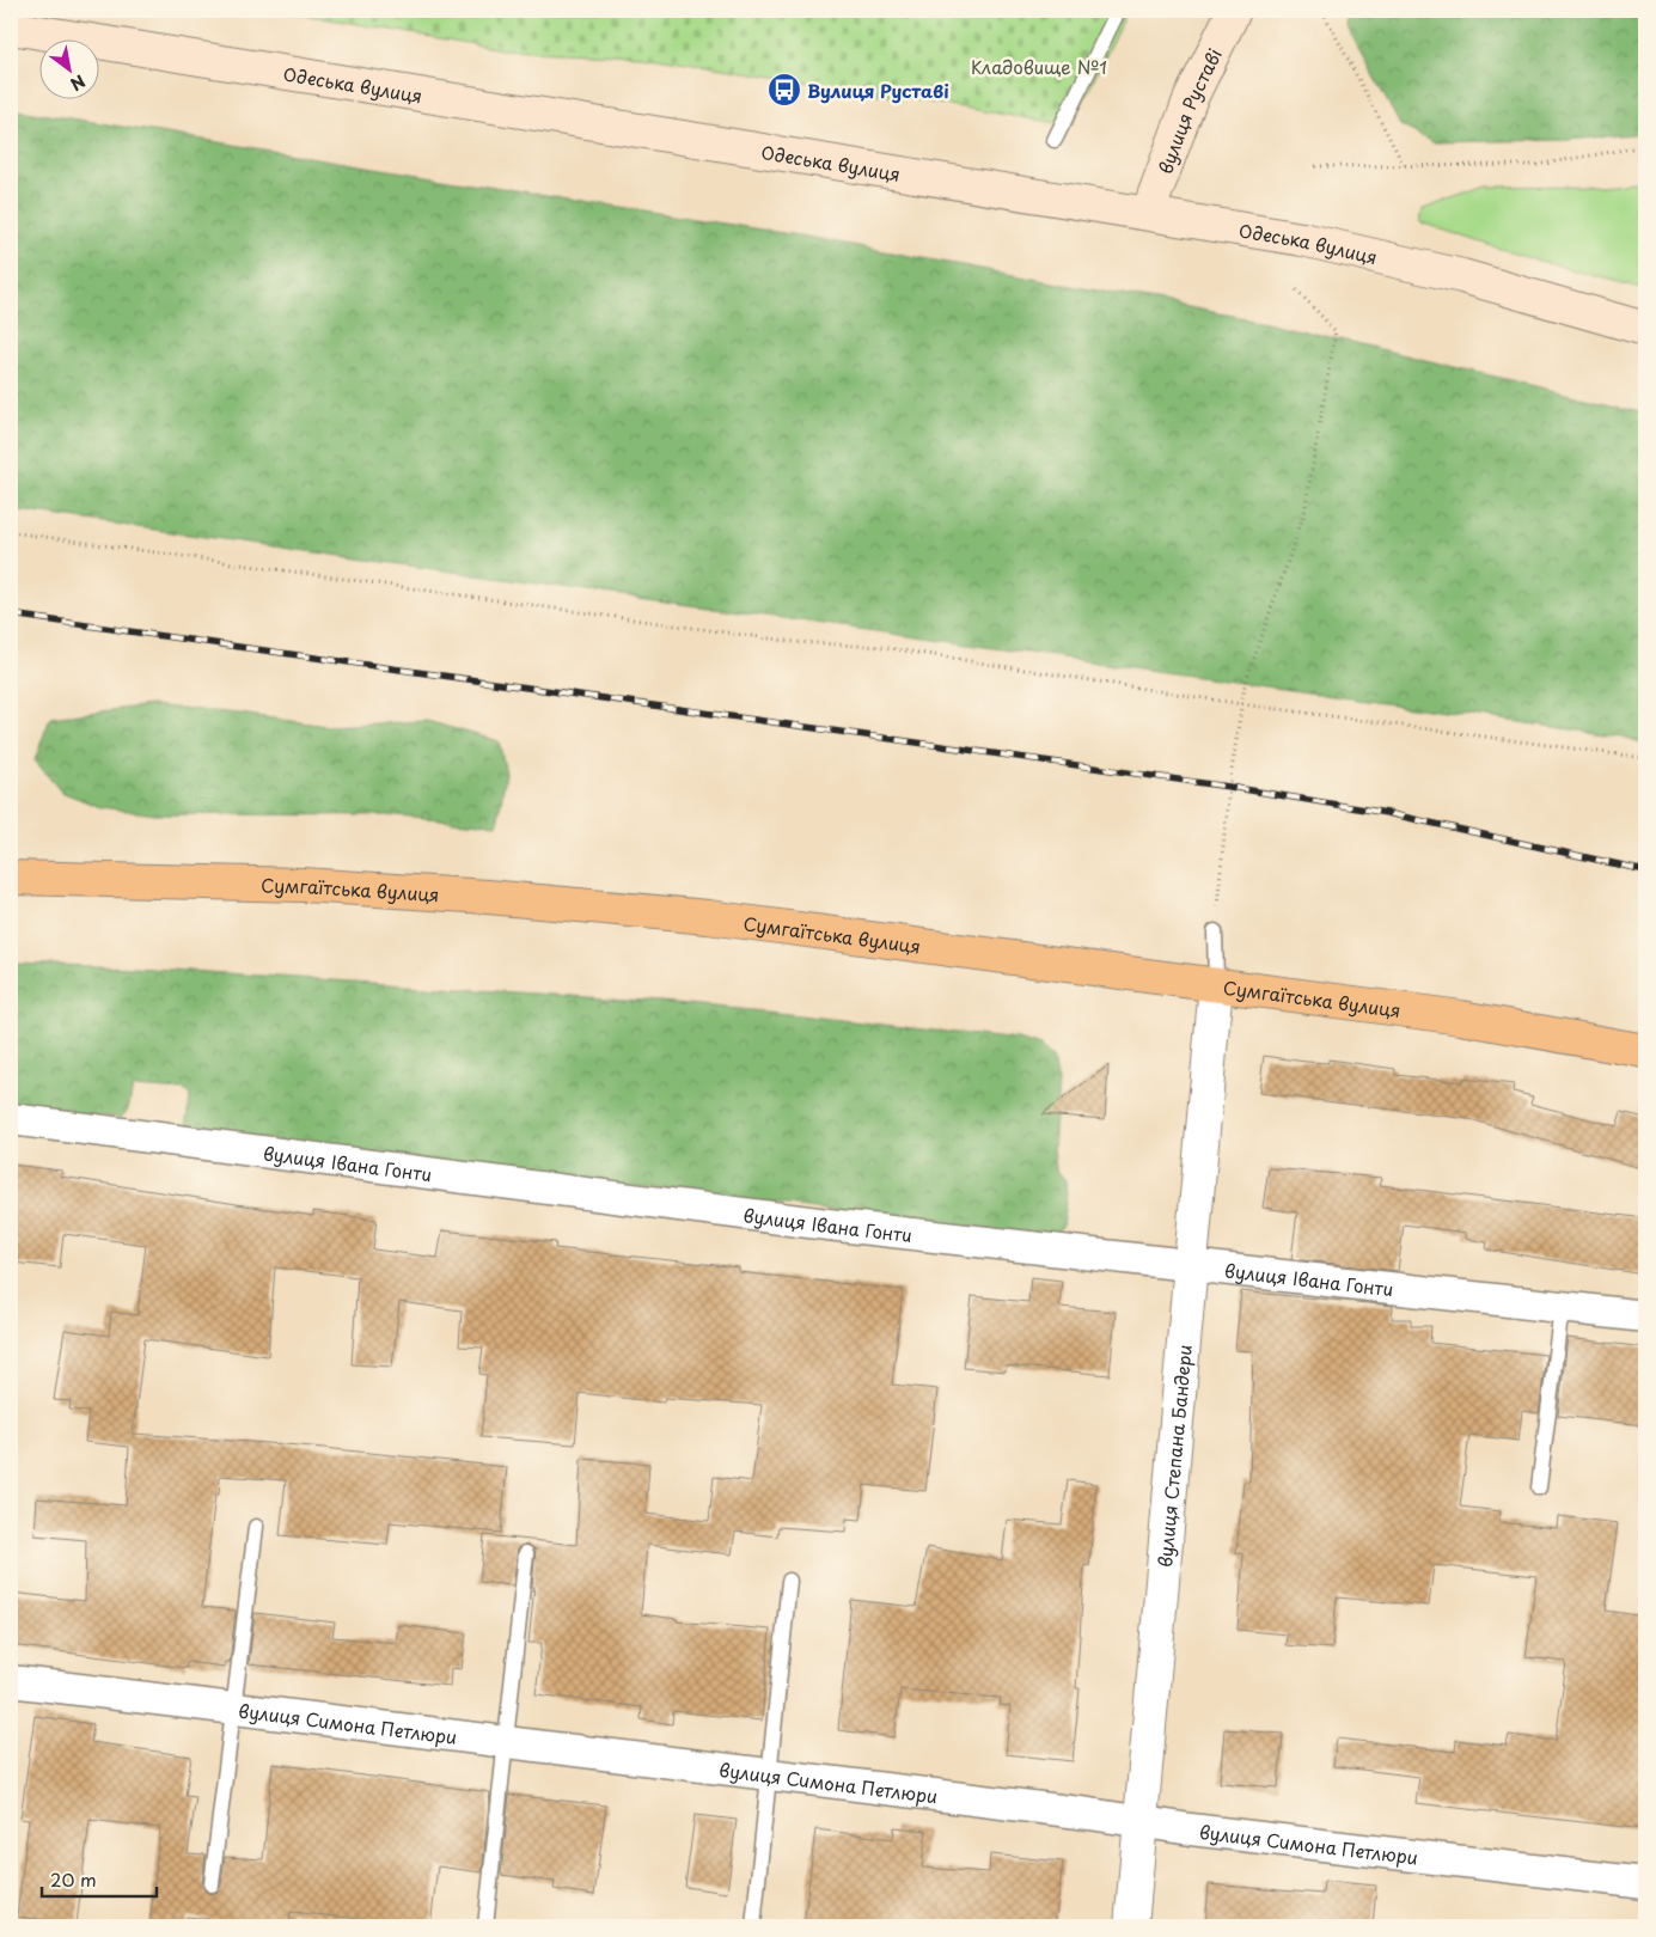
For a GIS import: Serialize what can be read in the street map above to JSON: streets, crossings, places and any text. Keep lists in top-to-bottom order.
{
  "streets": {
    "main road": ["Одеська вулиця", "вулиця Руставі", "Сумгаїтська вулиця"],
    "street": ["вулиця Івана Гонти", "вулиця Степана Бандери", "вулиця Симона Петлюри"]
  },
  "crossings": [
    ["Одеська вулиця", "вулиця Руставі"],
    ["Сумгаїтська вулиця", "вулиця Степана Бандери"],
    ["вулиця Івана Гонти", "вулиця Степана Бандери"],
    ["вулиця Степана Бандери", "вулиця Симона Петлюри"]
  ],
  "parks": ["Кладовище №1"],
  "places": {
    "bus stop": ["Вулиця Руставі"]
  },
  "scale_bar": "20 m",
  "north": "bottom right"
}
